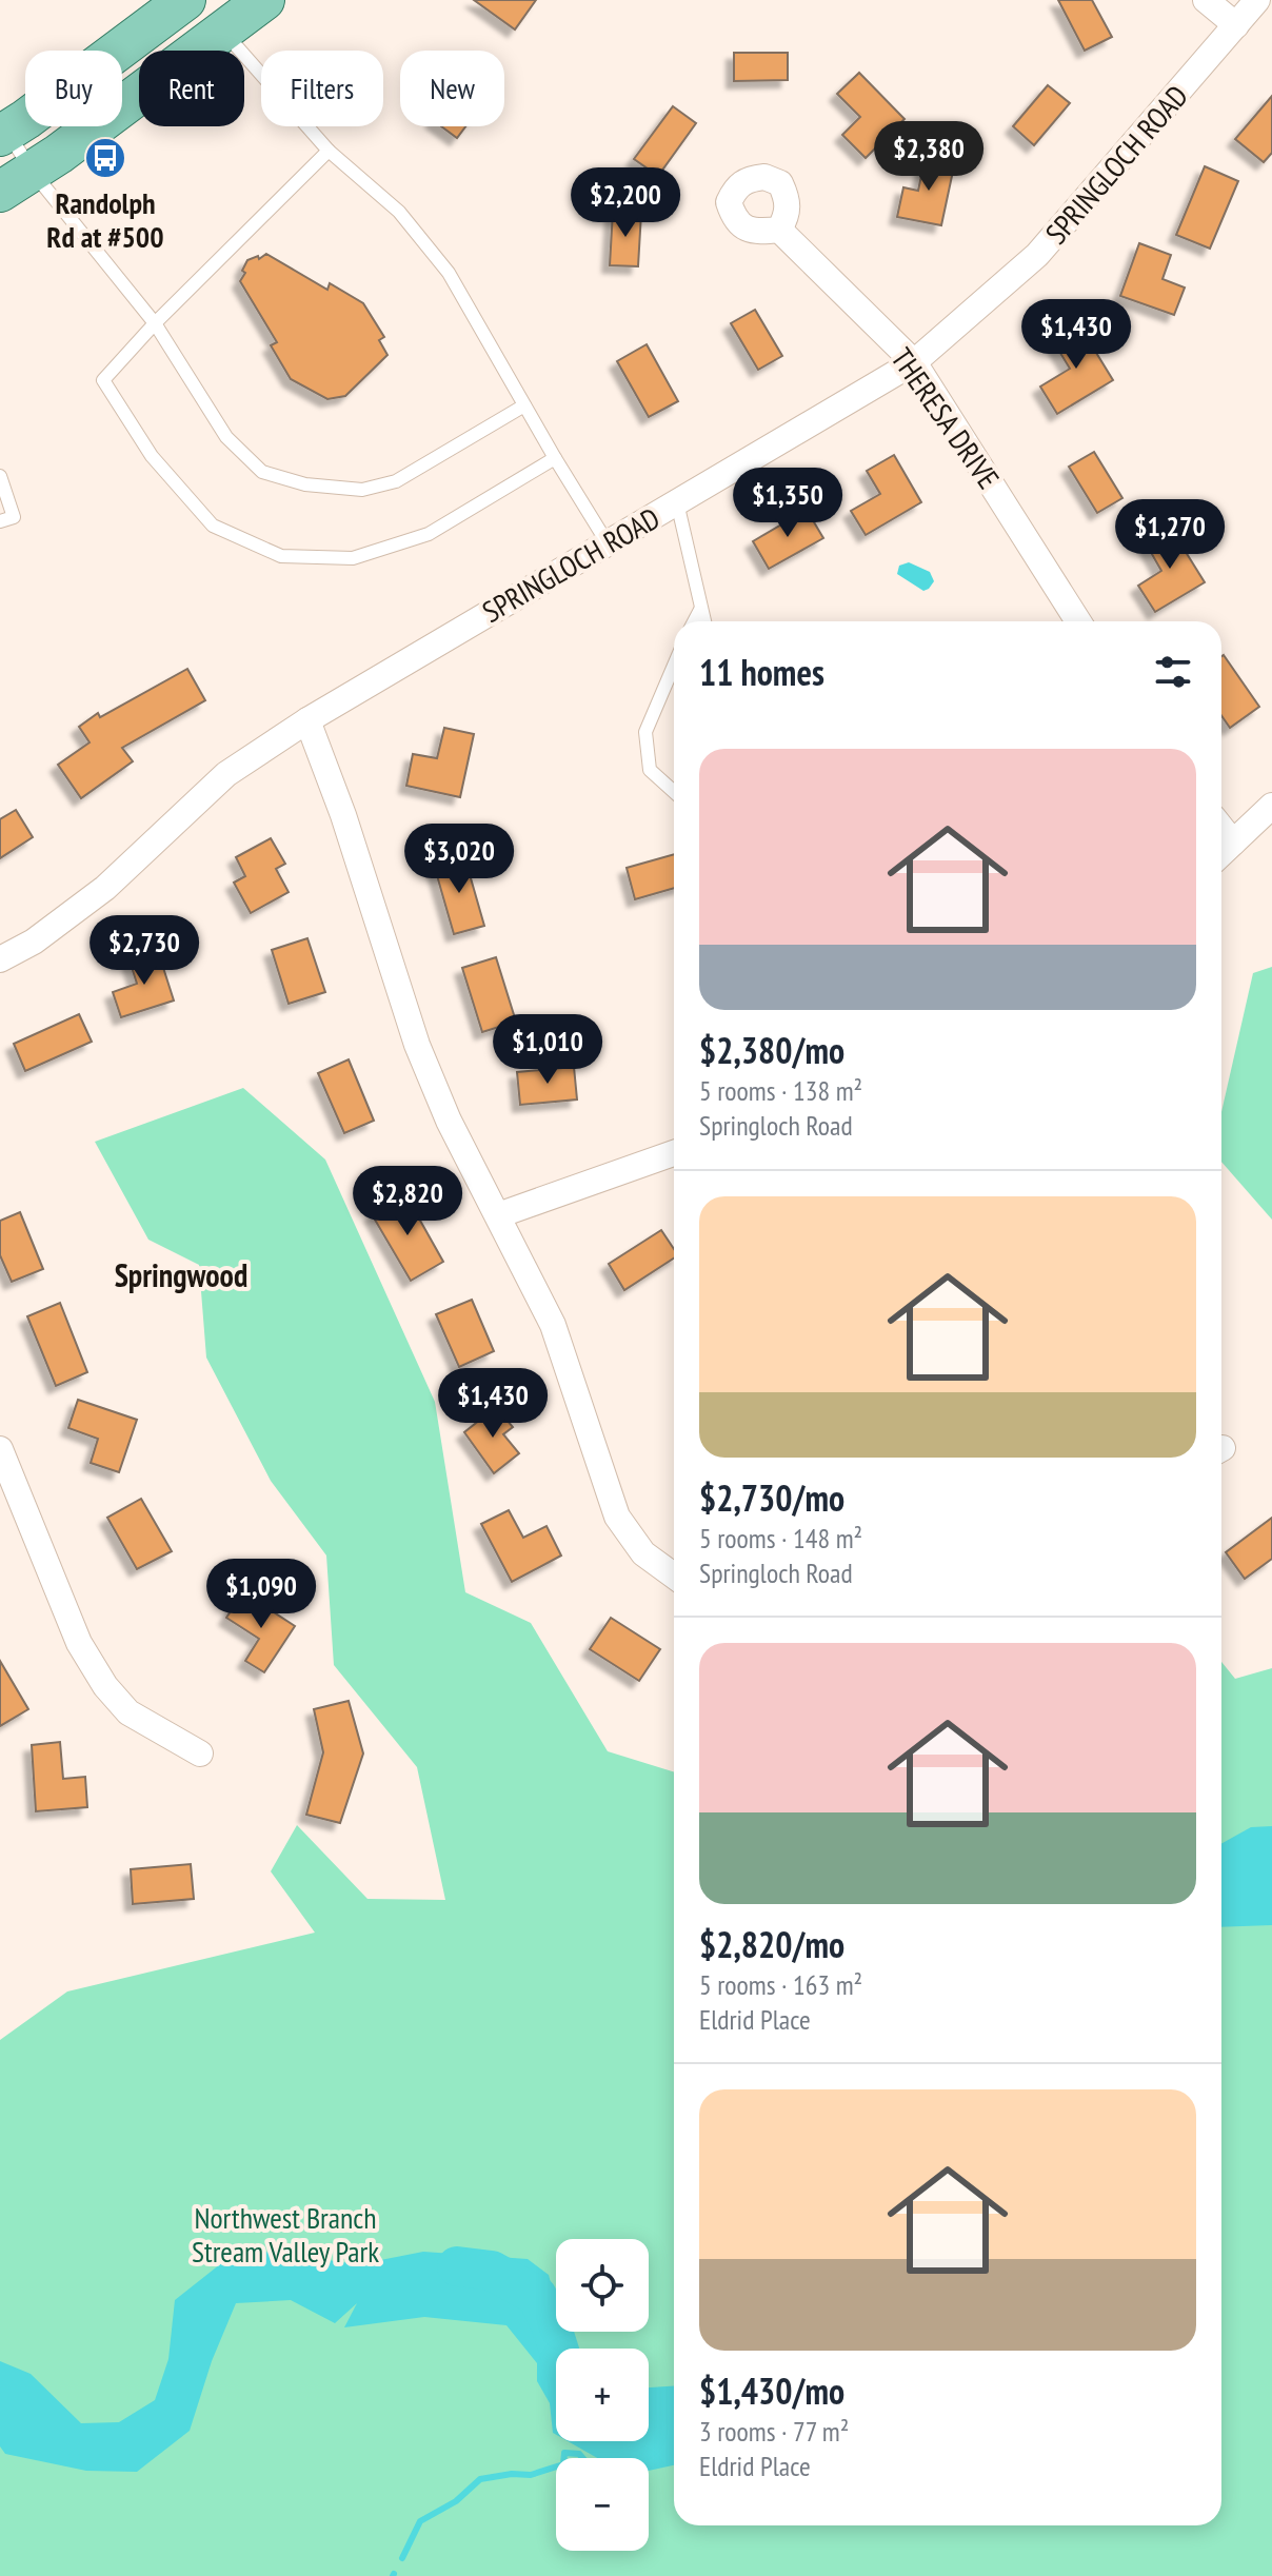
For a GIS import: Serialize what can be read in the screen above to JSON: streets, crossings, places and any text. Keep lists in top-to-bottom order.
{
  "streets": {
    "street": ["SPRINGLOCH ROAD", "THERESA DRIVE"]
  },
  "crossings": [
    ["SPRINGLOCH ROAD", "THERESA DRIVE"]
  ],
  "districts": ["Springwood"],
  "parks": ["Northwest Branch Stream Valley Park"],
  "places": {
    "bus stop": ["Randolph Rd at #500"]
  },
  "page": {
    "chip": [
      "Buy",
      "Rent",
      "Filters",
      "New"
    ],
    "price": [
      "$2,380",
      "$2,200",
      "$1,430",
      "$1,350",
      "$1,270",
      "$3,020",
      "$2,730",
      "$1,010",
      "$2,820",
      "$1,430",
      "$1,090"
    ],
    "heading": "11 homes",
    "list": [
      {
        "name": "$2,380/mo",
        "note": "5 rooms · 138 m² · Springloch Road"
      },
      {
        "name": "$2,730/mo",
        "note": "5 rooms · 148 m² · Springloch Road"
      },
      {
        "name": "$2,820/mo",
        "note": "5 rooms · 163 m² · Eldrid Place"
      },
      {
        "name": "$1,430/mo",
        "note": "3 rooms · 77 m² · Eldrid Place"
      }
    ],
    "map_buttons": ["+", "−"]
  }
}
